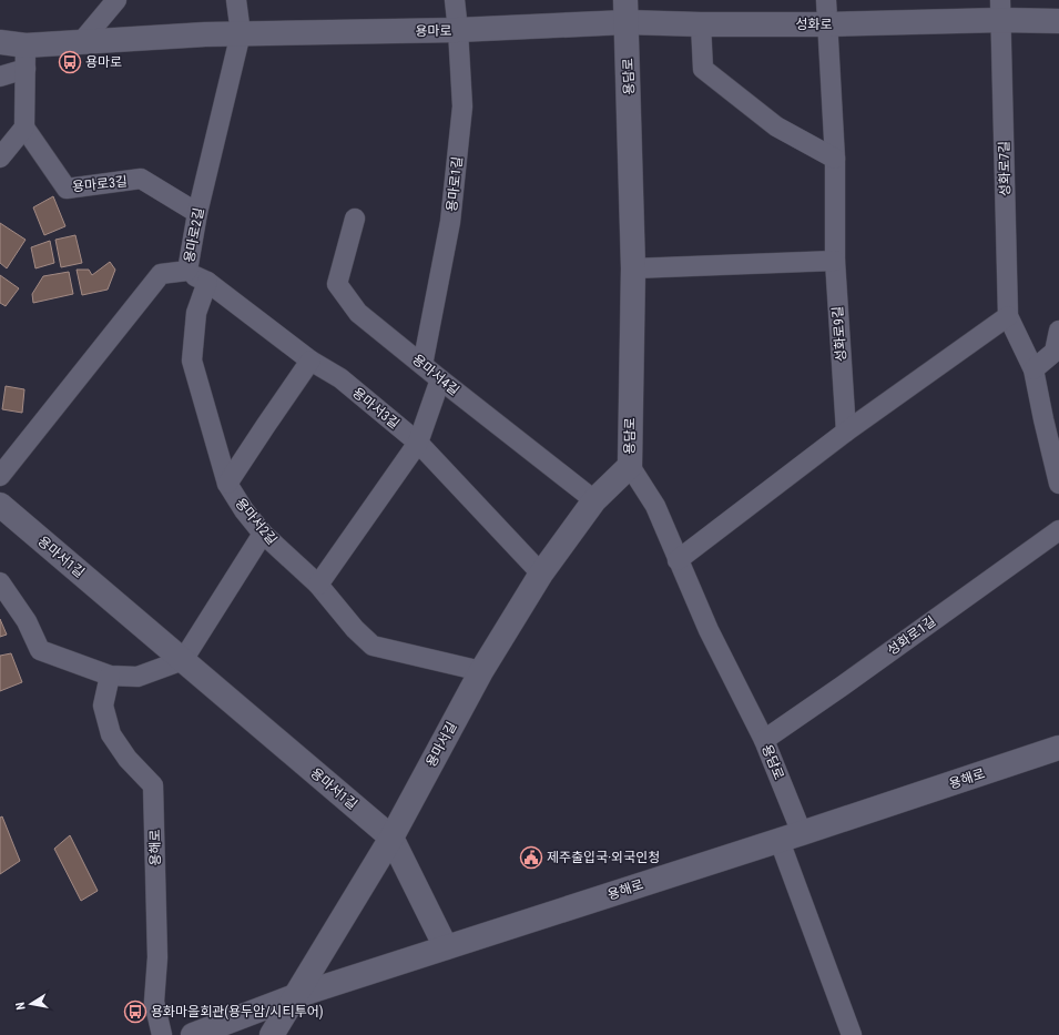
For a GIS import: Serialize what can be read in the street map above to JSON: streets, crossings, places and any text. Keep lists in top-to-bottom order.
{
  "streets": {
    "street": [
      "성화로",
      "용마로",
      "용담로",
      "성화로7길",
      "용마로3길",
      "용마로1길",
      "용마로2길",
      "성화로9길",
      "용마서4길",
      "용마서3길",
      "용마서2길",
      "용마서1길",
      "성화로1길",
      "용마서길",
      "용해로"
    ]
  },
  "crossings": [
    ["성화로", "용마로"],
    ["성화로", "용담로"],
    ["성화로", "성화로7길"],
    ["성화로", "성화로9길"],
    ["용마로", "용담로"],
    ["용마로", "용마로1길"],
    ["용마로", "용마로2길"],
    ["용담로", "성화로1길"],
    ["용담로", "용마서길"],
    ["용담로", "용해로"],
    ["용마로3길", "용마로2길"],
    ["용마로1길", "용마서4길"],
    ["용마로2길", "용마서3길"],
    ["용마서4길", "용마서길"],
    ["용마서3길", "용마서2길"],
    ["용마서3길", "용마서길"],
    ["용마서2길", "용마서길"],
    ["용마서1길", "용마서길"],
    ["용마서1길", "용해로"],
    ["용마서길", "용해로"]
  ],
  "places": {
    "bus stop": ["용마로", "용화마을회관(용두암/시티투어)"],
    "public building": ["제주출입국·외국인청"]
  },
  "north": "left"
}
